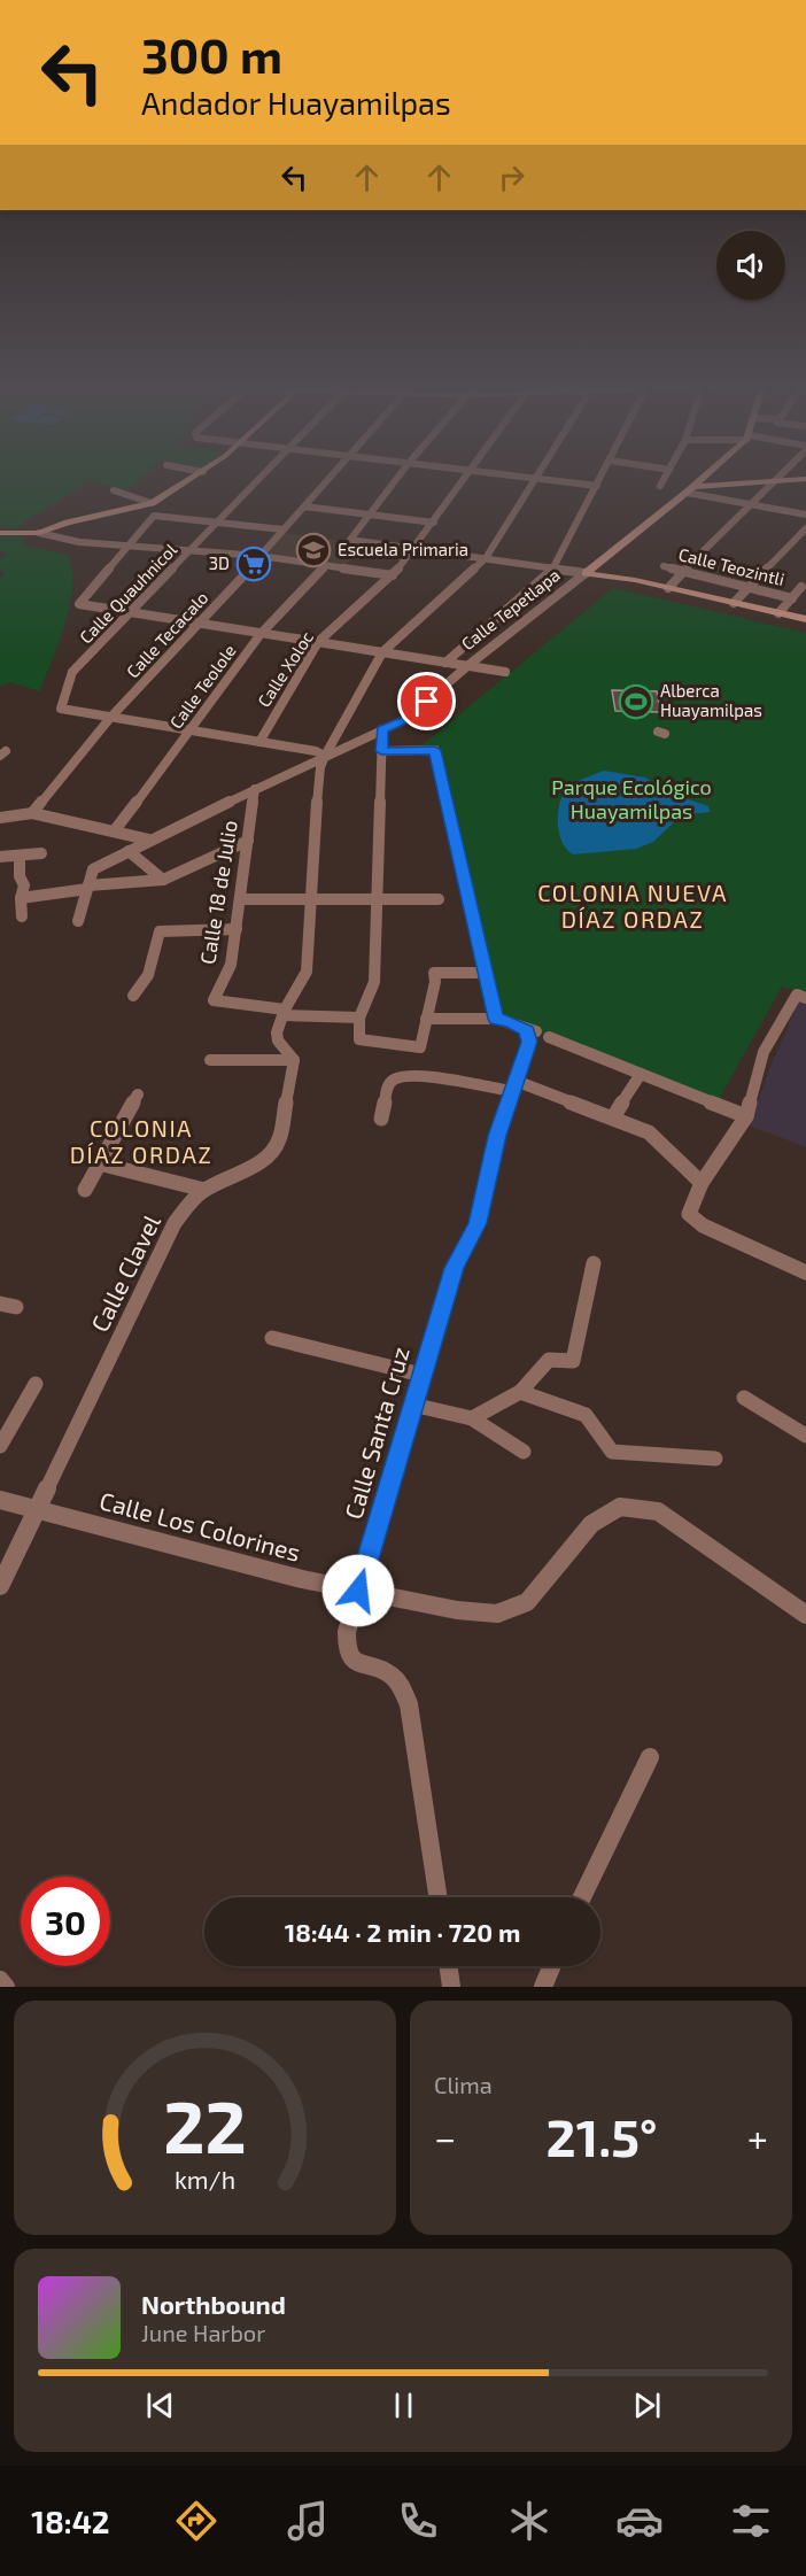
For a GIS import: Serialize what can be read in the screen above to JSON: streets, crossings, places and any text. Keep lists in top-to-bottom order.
{
  "streets": {
    "street": [
      "Calle Teozintli",
      "Calle Quauhnicol",
      "Calle Tepetlapa",
      "Calle Tecacalo",
      "Calle Xoloc",
      "Calle Teolole",
      "Calle 18 de Julio",
      "Calle Clavel",
      "Calle Santa Cruz",
      "Calle Los Colorines"
    ]
  },
  "crossings": [
    ["Calle Quauhnicol", "Calle Tecacalo"],
    ["Calle Tepetlapa", "Calle 18 de Julio"],
    ["Calle Clavel", "Calle Los Colorines"],
    ["Calle Santa Cruz", "Calle Los Colorines"]
  ],
  "districts": ["COLONIA NUEVA DÍAZ ORDAZ", "COLONIA DÍAZ ORDAZ"],
  "parks": ["Parque Ecológico Huayamilpas"],
  "places": {
    "school or university": ["Escuela Primaria"],
    "supermarket": ["3D"],
    "sports": ["Alberca Huayamilpas"]
  },
  "page": {
    "turn": ["300 m", "Andador Huayamilpas"],
    "limit": "30",
    "trip": "18:44 · 2 min · 720 m",
    "tile": "Clima",
    "heat": ["−", "21.5°", "+"],
    "song": ["Northbound", "June Harbor"],
    "tabs": "18:42",
    "gauge": ["22", "km/h"]
  }
}
